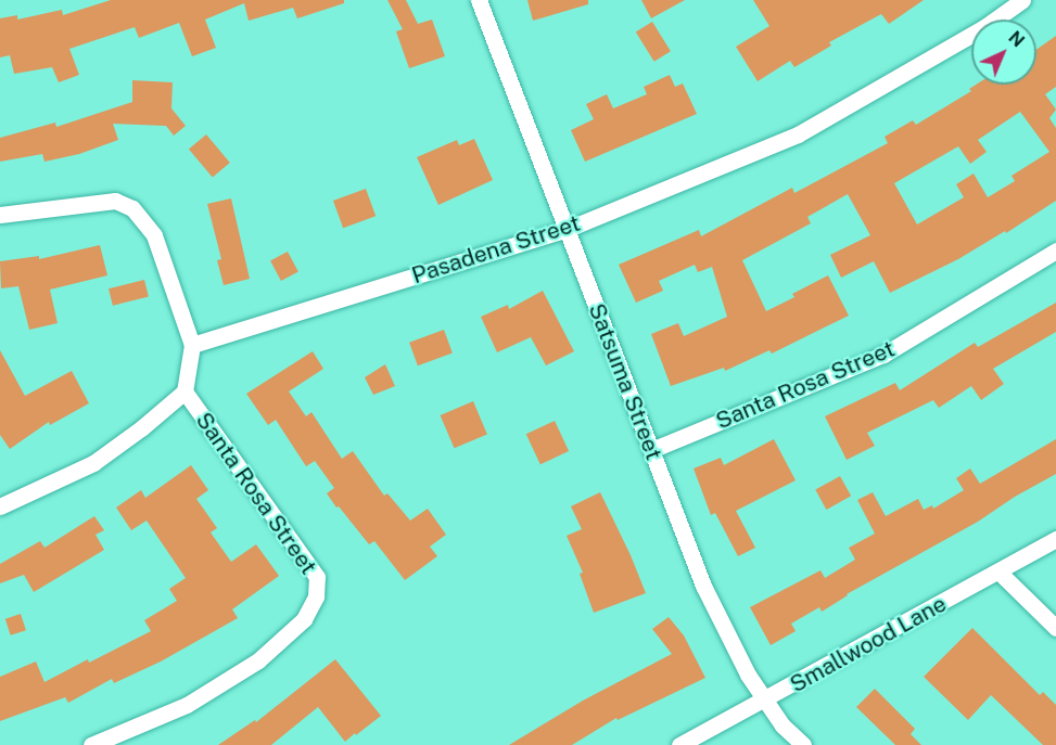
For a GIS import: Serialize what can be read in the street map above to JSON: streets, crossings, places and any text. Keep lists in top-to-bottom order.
{
  "streets": {
    "street": [
      "Pasadena Street",
      "Satsuma Street",
      "Santa Rosa Street",
      "Smallwood Lane"
    ]
  },
  "crossings": [
    ["Pasadena Street", "Satsuma Street"],
    ["Satsuma Street", "Santa Rosa Street"],
    ["Satsuma Street", "Smallwood Lane"]
  ],
  "north": "top right"
}
